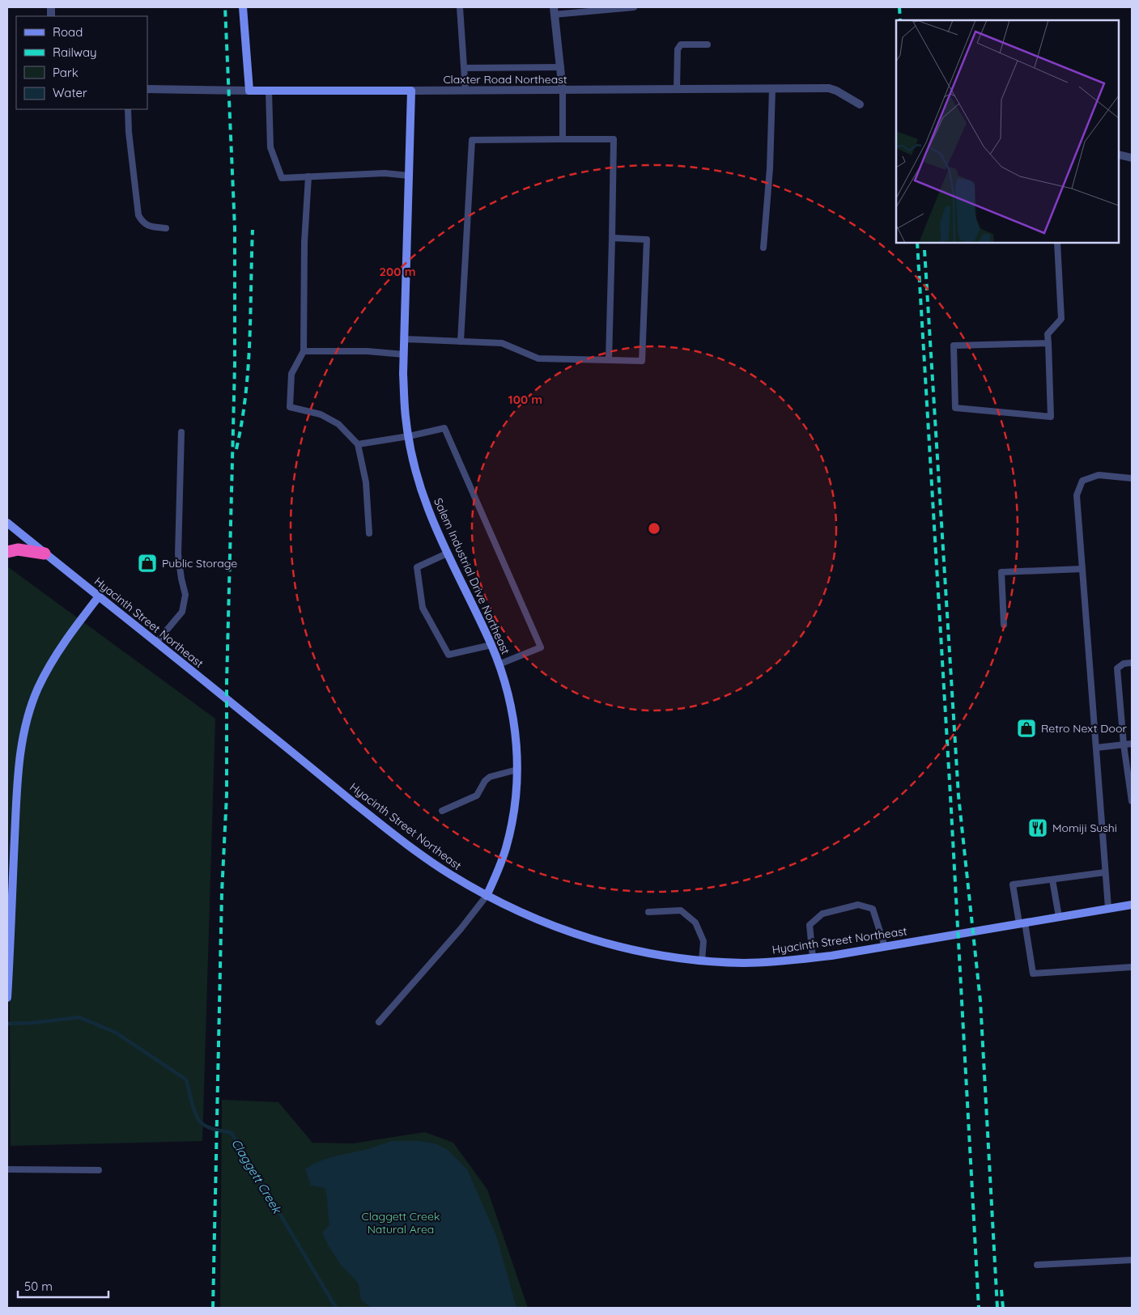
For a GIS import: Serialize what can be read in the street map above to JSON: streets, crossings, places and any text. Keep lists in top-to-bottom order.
{
  "streets": {
    "street": ["Claxter Road Northeast", "Salem Industrial Drive Northeast", "Hyacinth Street Northeast"]
  },
  "crossings": [
    ["Claxter Road Northeast", "Salem Industrial Drive Northeast"],
    ["Salem Industrial Drive Northeast", "Hyacinth Street Northeast"]
  ],
  "water": ["Claggett Creek"],
  "parks": ["Claggett Creek Natural Area"],
  "places": {
    "shop": ["Public Storage", "Retro Next Door"],
    "restaurant": ["Momiji Sushi"]
  },
  "legend": [
    "Road",
    "Railway",
    "Park",
    "Water"
  ],
  "scale_bar": "50 m",
  "rings": ["200 m", "100 m"]
}
